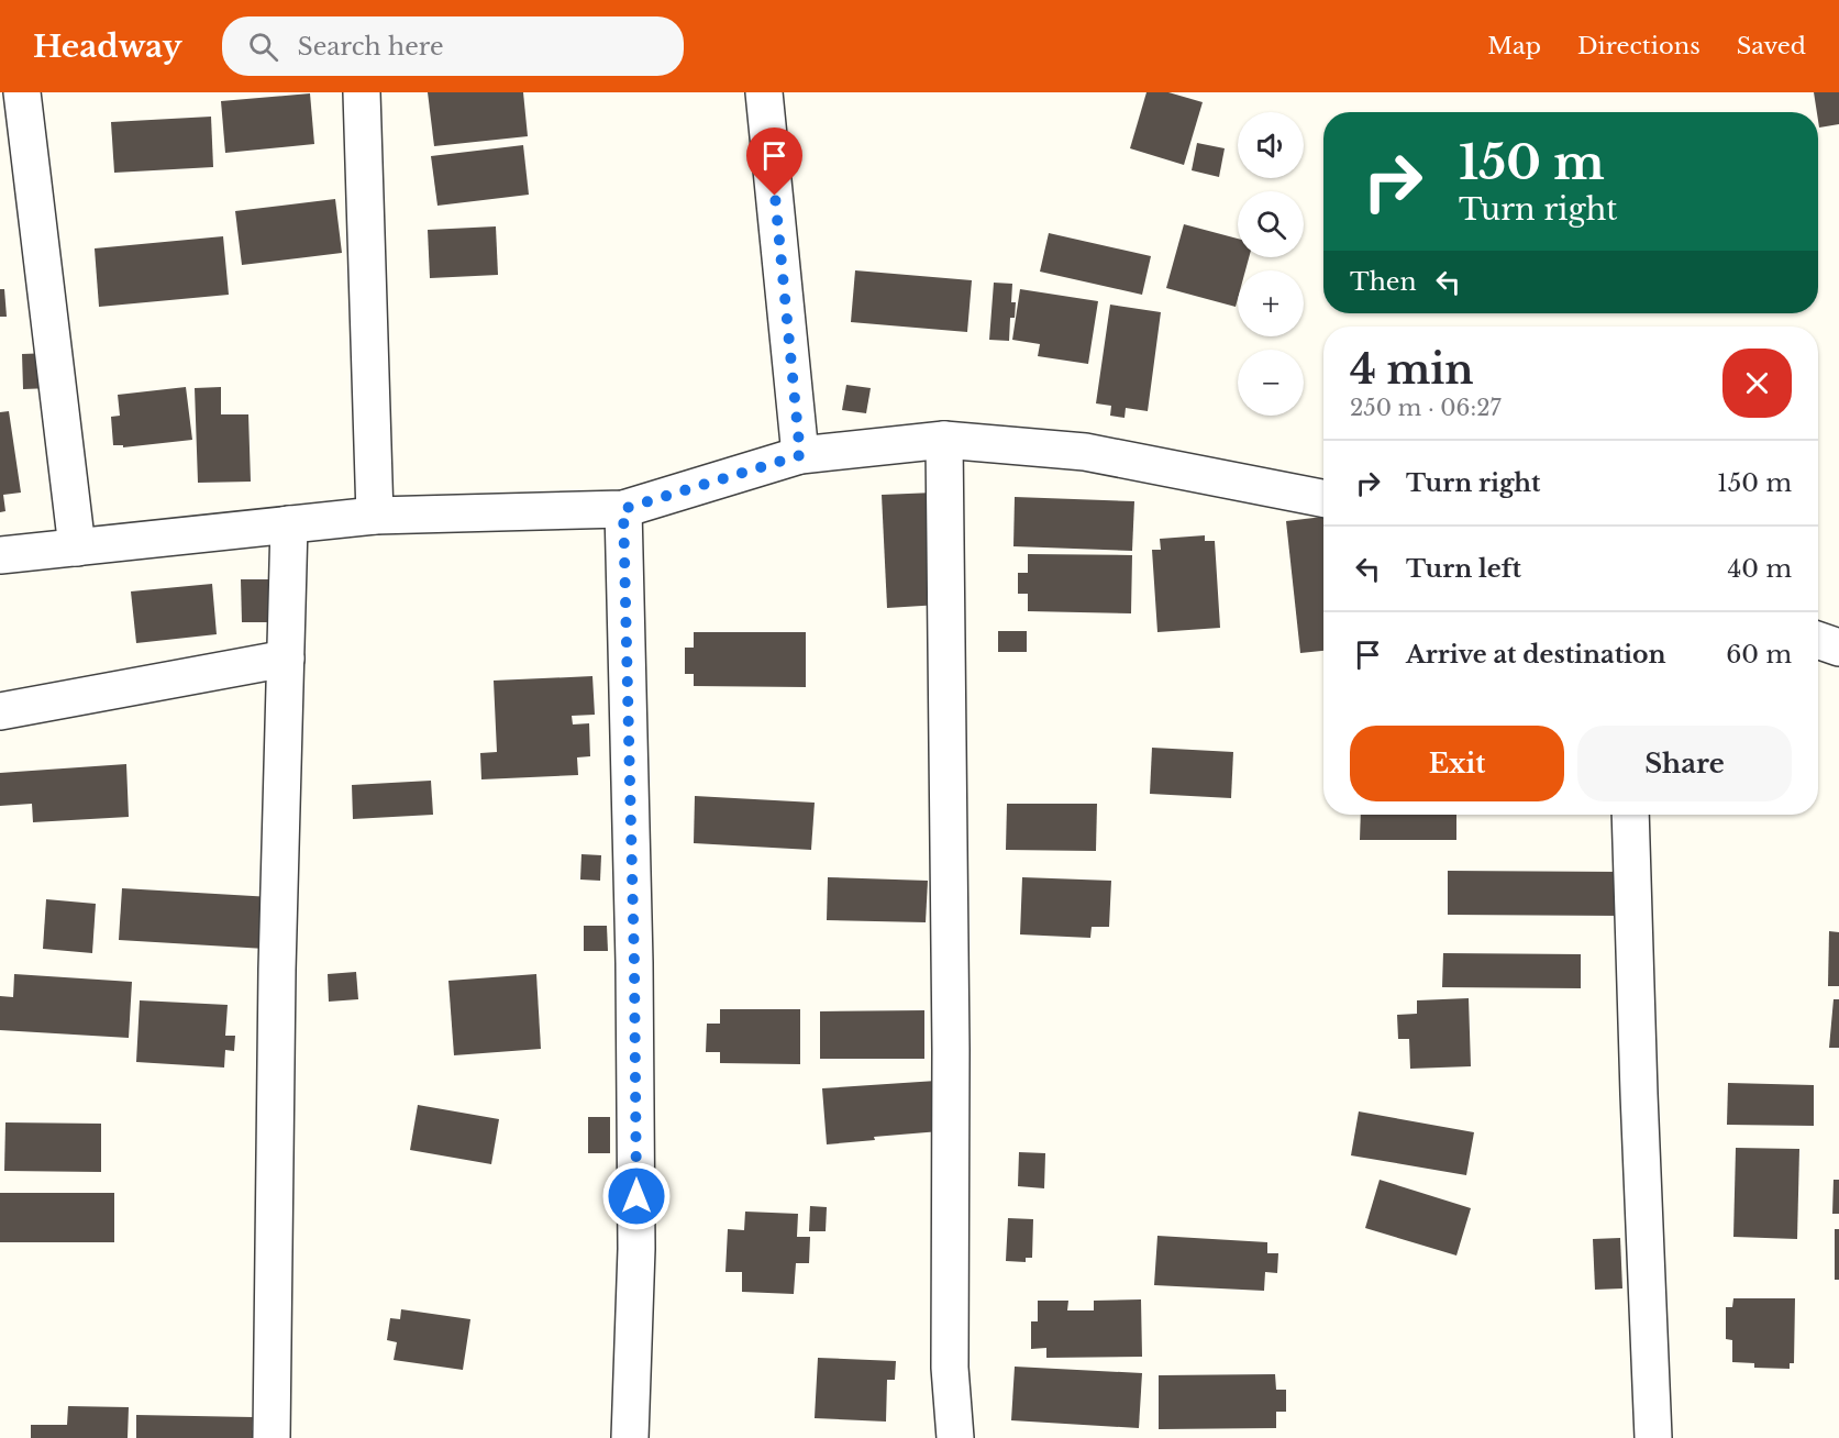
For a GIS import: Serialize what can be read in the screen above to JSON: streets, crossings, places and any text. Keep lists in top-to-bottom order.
{
  "page": {
    "header": "Headway",
    "search": "Search here",
    "nav": ["Map", "Directions", "Saved"],
    "map_buttons": ["+", "−"],
    "turn": ["150 m", "Turn right"],
    "then": "Then",
    "heading": ["4 min", "250 m · 06:27"],
    "list": [
      {
        "name": "Turn right",
        "value": "150 m"
      },
      {
        "name": "Turn left",
        "value": "40 m"
      },
      {
        "name": "Arrive at destination",
        "value": "60 m"
      }
    ],
    "buttons": ["Exit", "Share"]
  }
}
